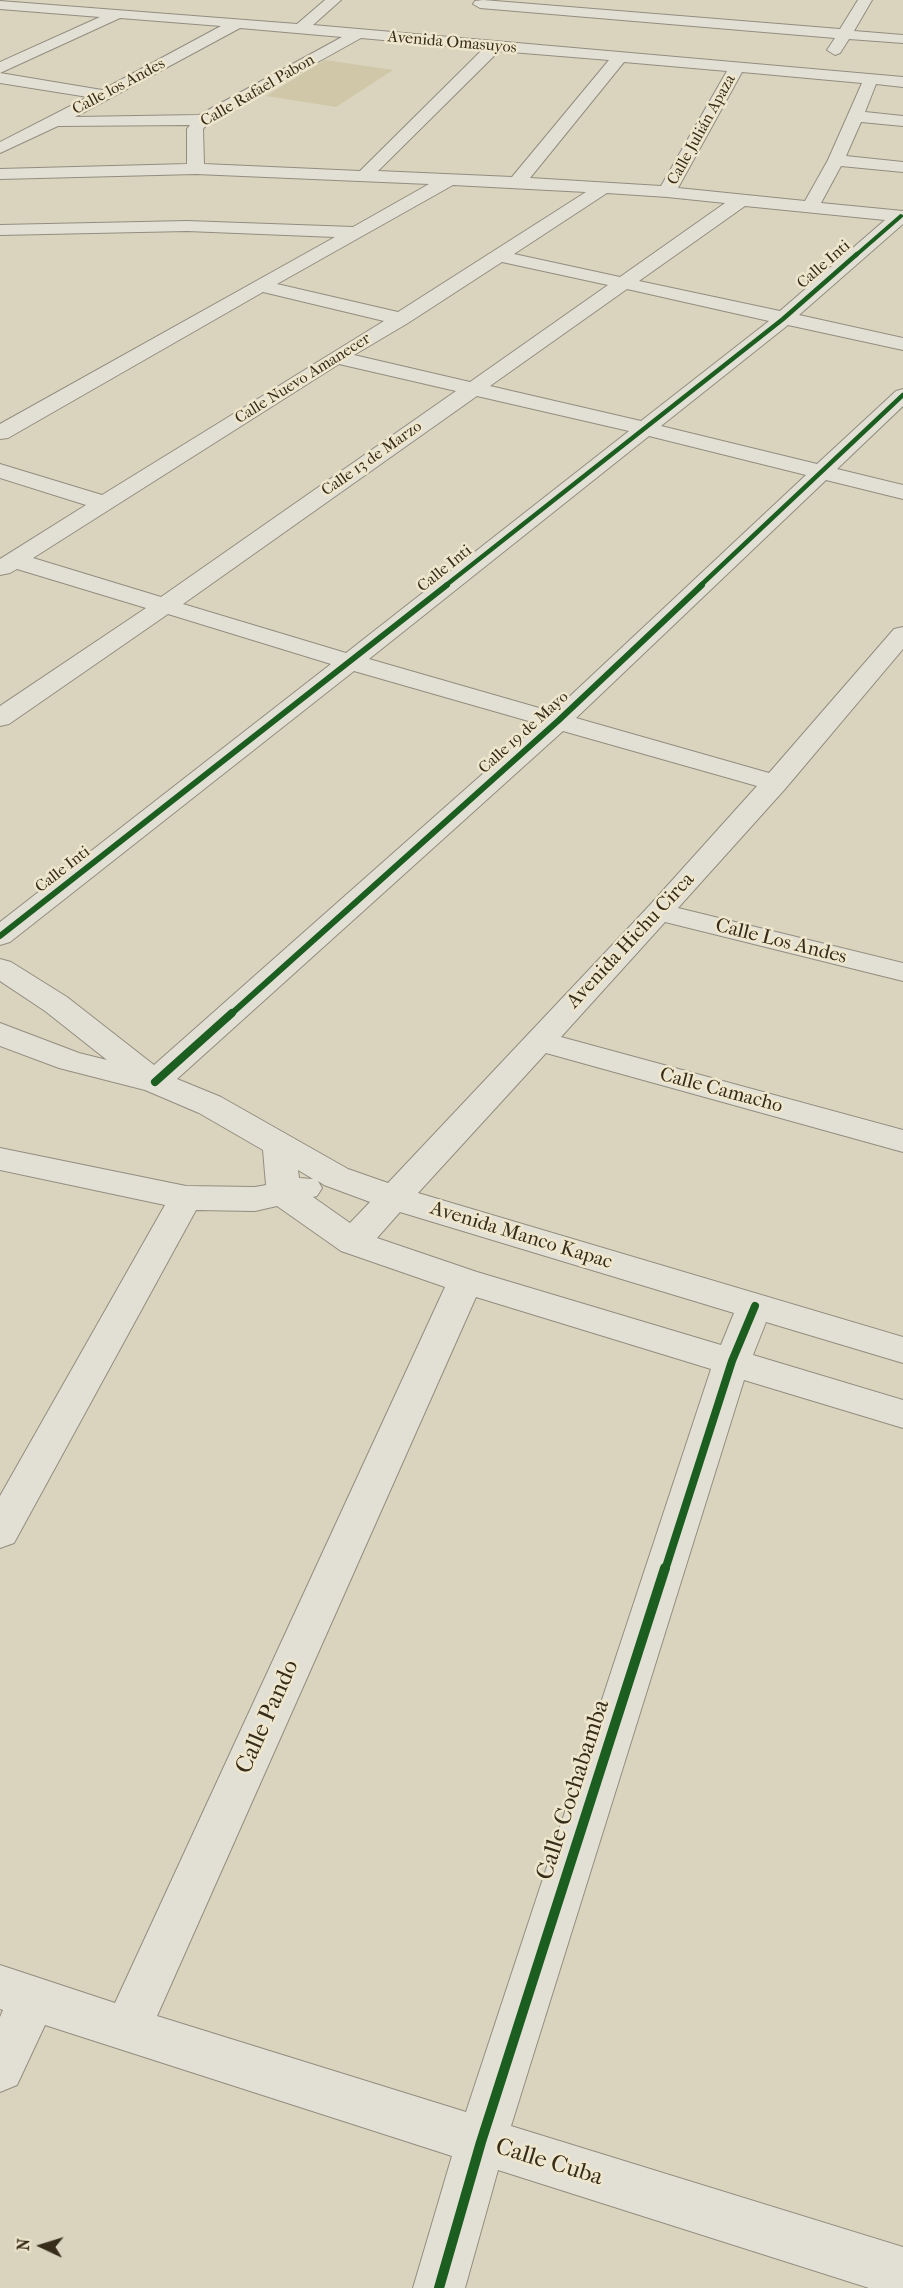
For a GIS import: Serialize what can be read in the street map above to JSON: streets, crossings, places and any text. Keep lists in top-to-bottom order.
{
  "streets": {
    "street": [
      "Avenida Omasuyos",
      "Calle los Andes",
      "Calle Rafael Pabon",
      "Calle Julián Apaza",
      "Calle Inti",
      "Calle Nuevo Amanecer",
      "Calle 13 de Marzo",
      "Calle 19 de Mayo",
      "Avenida Hichu Circa",
      "Calle Los Andes",
      "Calle Camacho",
      "Avenida Manco Kapac",
      "Calle Pando",
      "Calle Cochabamba",
      "Calle Cuba"
    ]
  },
  "crossings": [
    ["Avenida Omasuyos", "Calle los Andes"],
    ["Avenida Omasuyos", "Calle Rafael Pabon"],
    ["Avenida Omasuyos", "Calle Julián Apaza"],
    ["Calle 19 de Mayo", "Avenida Manco Kapac"],
    ["Avenida Hichu Circa", "Calle Los Andes"],
    ["Avenida Hichu Circa", "Calle Camacho"],
    ["Avenida Hichu Circa", "Avenida Manco Kapac"],
    ["Avenida Manco Kapac", "Calle Cochabamba"],
    ["Calle Pando", "Calle Cuba"],
    ["Calle Cochabamba", "Calle Cuba"]
  ],
  "north": "left"
}
